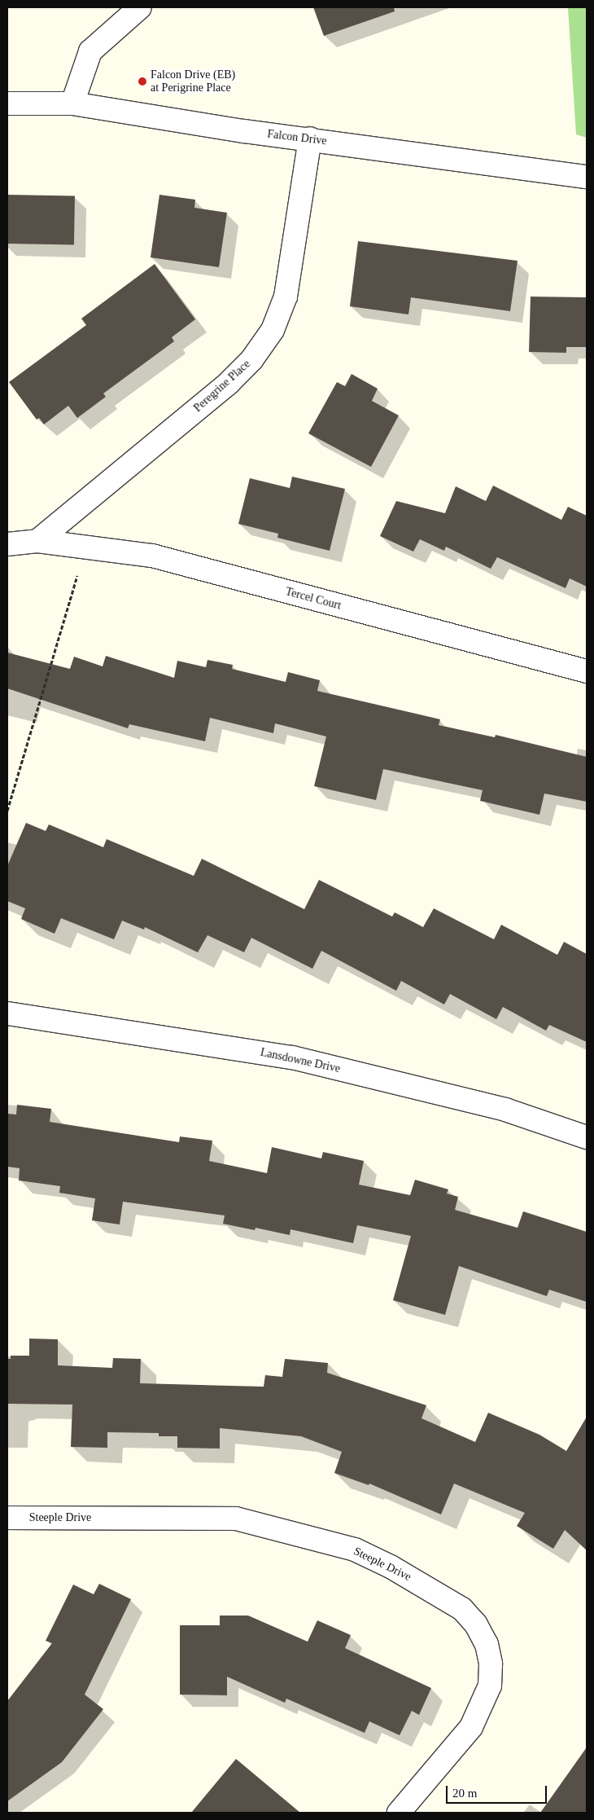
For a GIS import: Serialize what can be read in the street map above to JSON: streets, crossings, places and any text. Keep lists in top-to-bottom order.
{
  "streets": {
    "street": [
      "Falcon Drive",
      "Peregrine Place",
      "Tercel Court",
      "Lansdowne Drive",
      "Steeple Drive"
    ]
  },
  "crossings": [
    ["Falcon Drive", "Peregrine Place"],
    ["Peregrine Place", "Tercel Court"]
  ],
  "places": ["Falcon Drive (EB) at Perigrine Place"],
  "scale_bar": "20 m"
}
